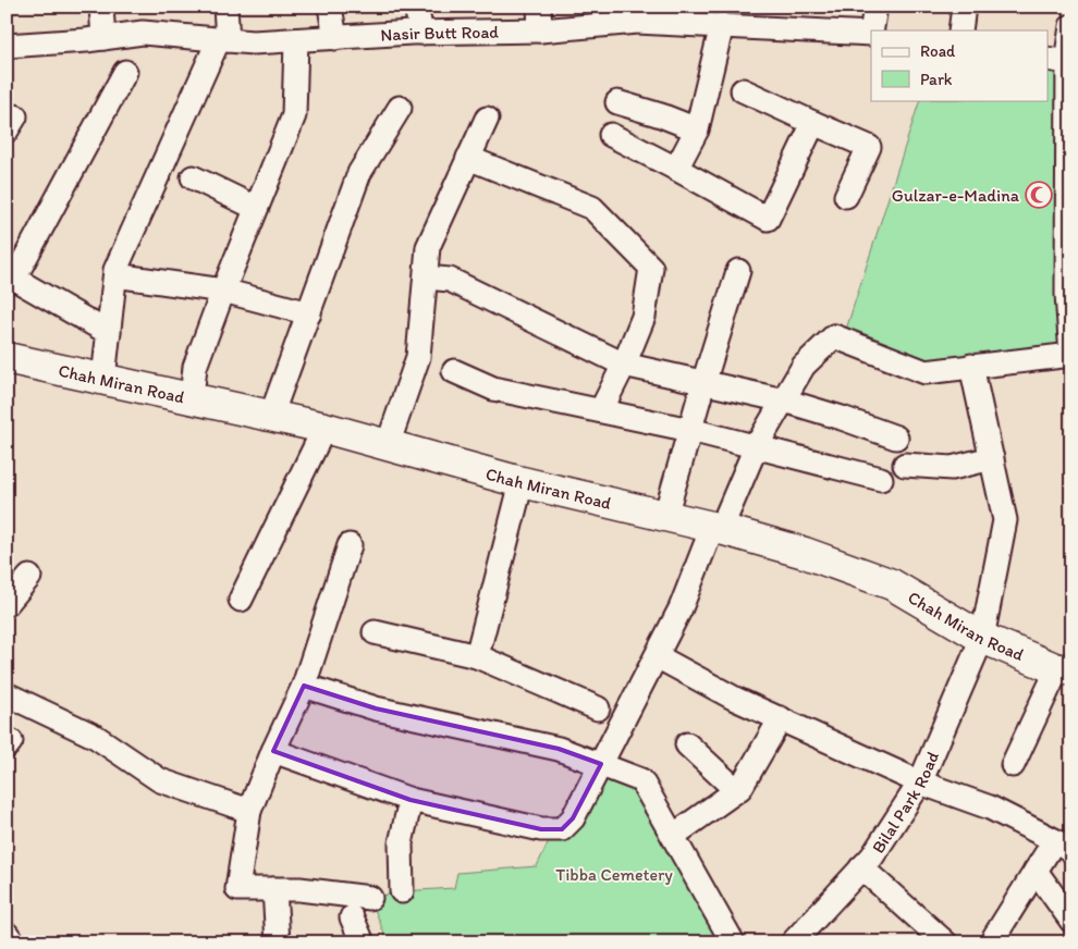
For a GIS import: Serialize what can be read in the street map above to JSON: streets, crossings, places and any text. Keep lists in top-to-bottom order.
{
  "streets": {
    "main road": ["Chah Miran Road"],
    "street": ["Nasir Butt Road", "Bilal Park Road"]
  },
  "crossings": [
    ["Chah Miran Road", "Bilal Park Road"]
  ],
  "parks": ["Tibba Cemetery"],
  "places": {
    "mosque": ["Gulzar-e-Madina"]
  },
  "legend": ["Road", "Park"]
}
